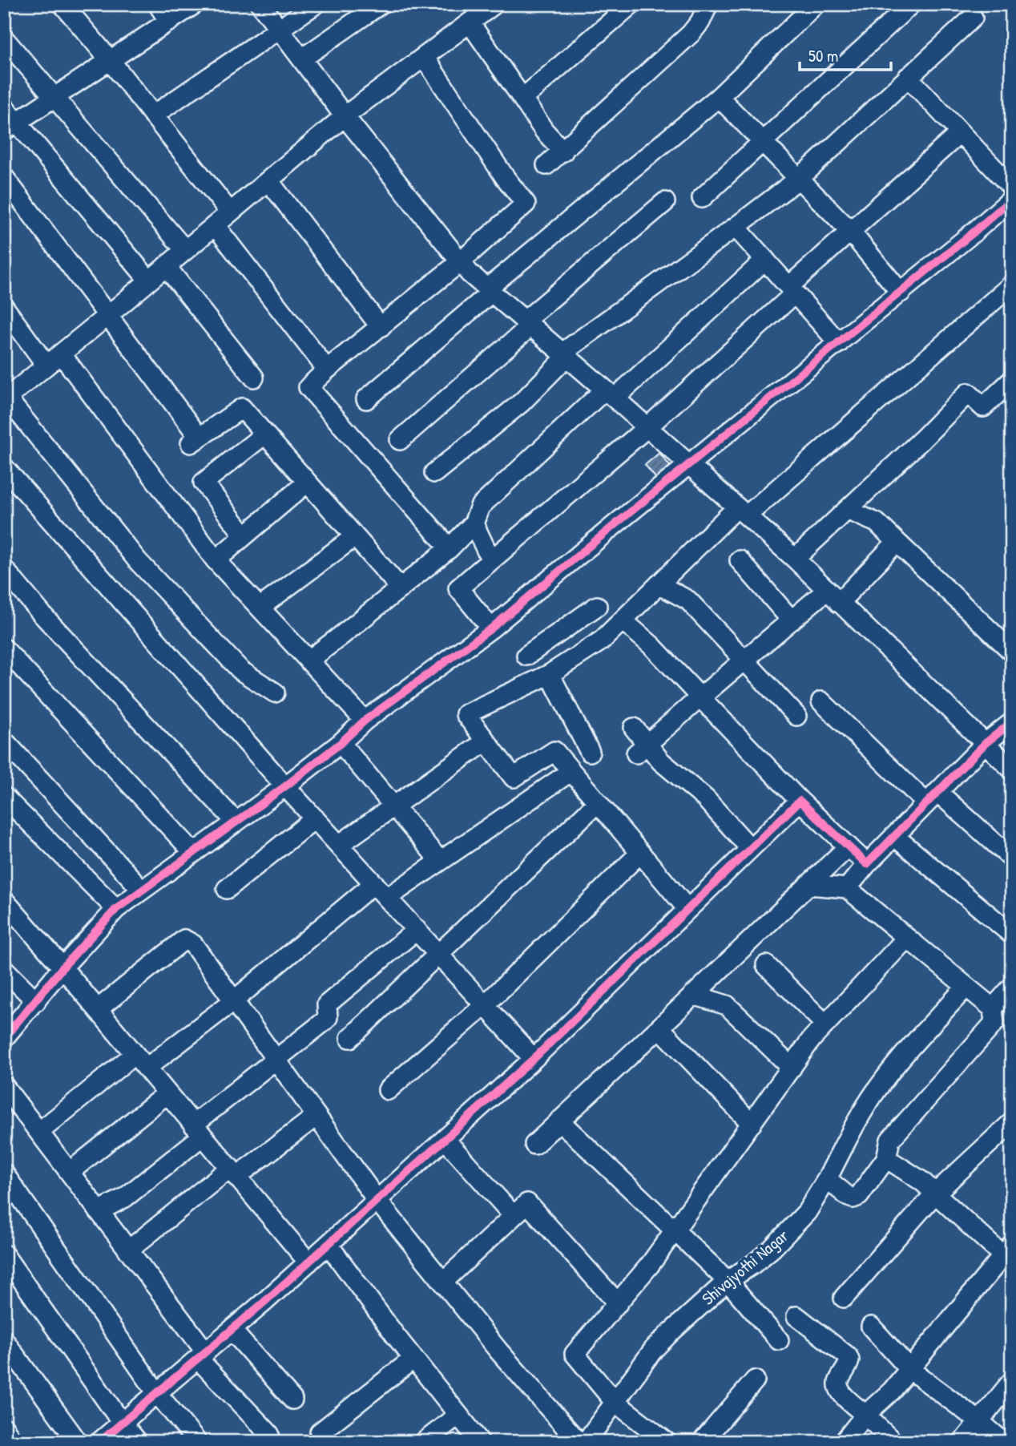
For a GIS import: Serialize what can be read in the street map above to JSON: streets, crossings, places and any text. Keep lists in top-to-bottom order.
{
  "streets": {
    "street": ["Shivajyothi Nagar"]
  },
  "scale_bar": "50 m"
}
